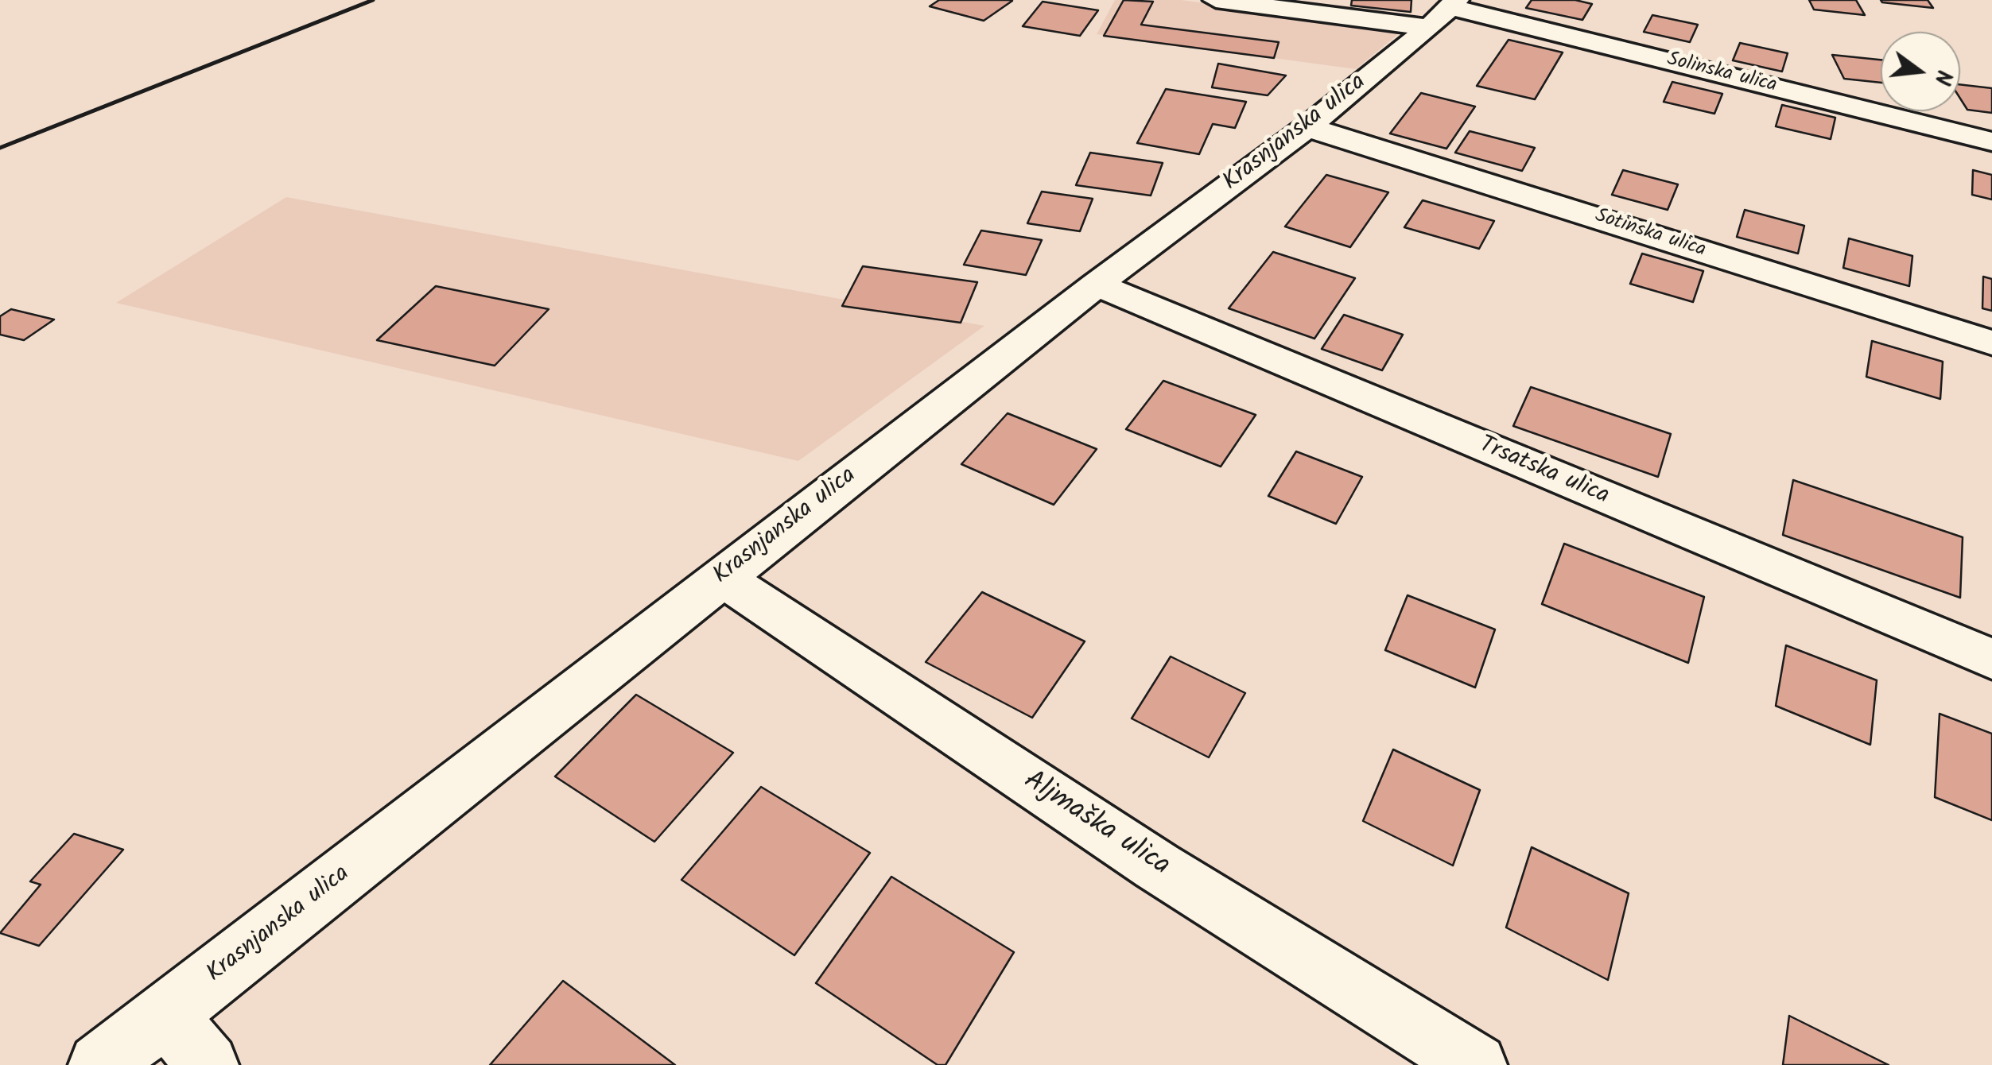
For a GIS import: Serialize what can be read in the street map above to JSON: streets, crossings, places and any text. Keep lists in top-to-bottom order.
{
  "streets": {
    "street": [
      "Solinska ulica",
      "Krasnjanska ulica",
      "Sotinska ulica",
      "Trsatska ulica",
      "Aljmaška ulica"
    ]
  },
  "crossings": [
    ["Solinska ulica", "Krasnjanska ulica"],
    ["Krasnjanska ulica", "Sotinska ulica"],
    ["Krasnjanska ulica", "Trsatska ulica"],
    ["Krasnjanska ulica", "Aljmaška ulica"]
  ],
  "north": "right"
}
